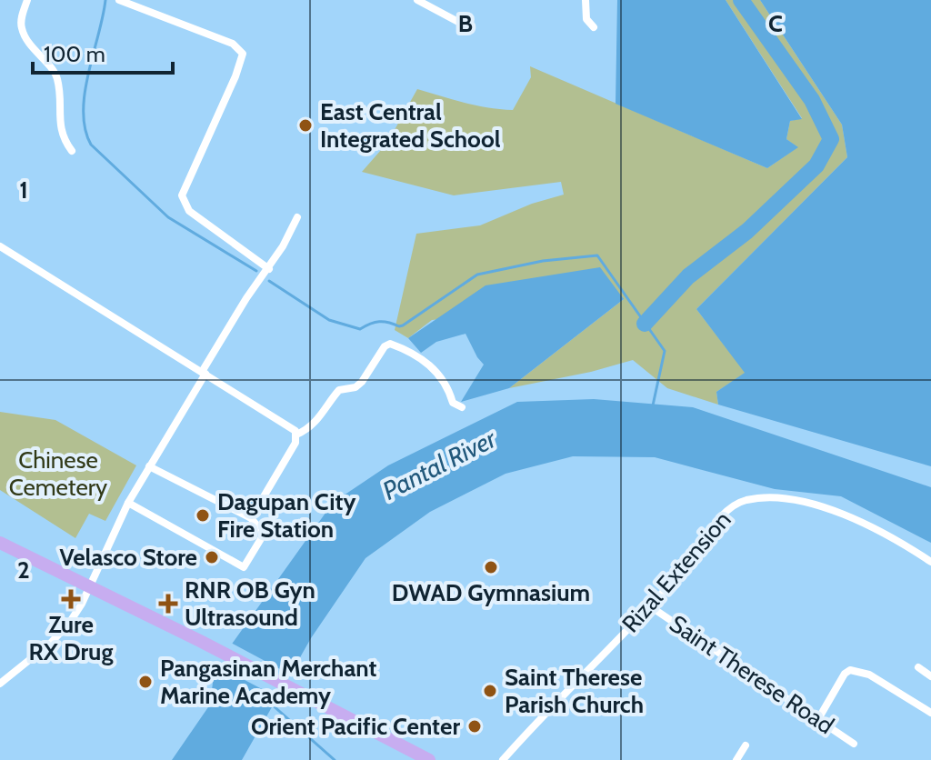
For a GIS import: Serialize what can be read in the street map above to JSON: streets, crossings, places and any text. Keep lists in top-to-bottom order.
{
  "streets": {
    "street": ["Rizal Extension", "Saint Therese Road"]
  },
  "crossings": [
    ["Rizal Extension", "Saint Therese Road"]
  ],
  "water": ["Pantal River"],
  "parks": ["Chinese Cemetery"],
  "places": {
    "other": [
      "East Central Integrated School",
      "Dagupan City Fire Station",
      "Velasco Store",
      "DWAD Gymnasium",
      "Pangasinan Merchant Marine Academy",
      "Saint Therese Parish Church",
      "Orient Pacific Center"
    ],
    "health": ["Zure RX Drug", "RNR OB Gyn Ultrasound"]
  },
  "scale_bar": "100 m",
  "grid": {
    "columns": ["B", "C"],
    "rows": ["1", "2"]
  }
}
